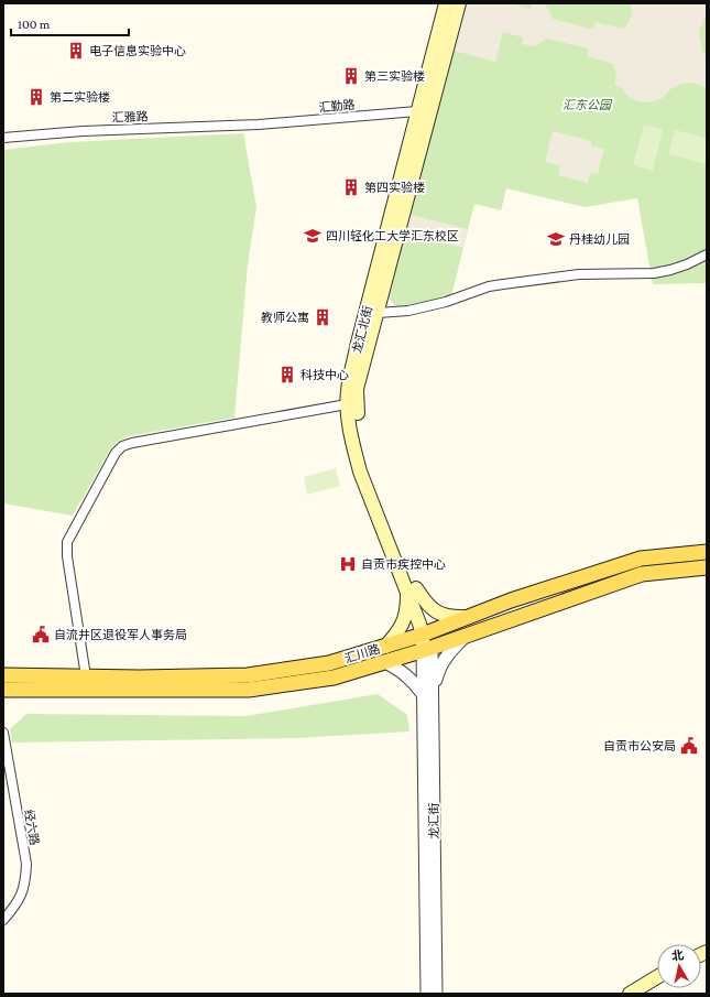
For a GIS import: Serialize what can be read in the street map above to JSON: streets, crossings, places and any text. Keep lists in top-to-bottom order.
{
  "streets": {
    "main road": ["龙汇北街", "汇川路"],
    "street": [
      "汇勤路",
      "汇雅路",
      "龙汇街",
      "经六路"
    ]
  },
  "crossings": [
    ["汇勤路", "汇雅路"],
    ["汇勤路", "龙汇北街"],
    ["龙汇北街", "汇川路"],
    ["龙汇北街", "龙汇街"],
    ["汇川路", "龙汇街"]
  ],
  "parks": ["汇东公园"],
  "places": {
    "building": [
      "电子信息实验中心",
      "第三实验楼",
      "第二实验楼",
      "第四实验楼",
      "教师公寓",
      "科技中心"
    ],
    "school or university": ["四川轻化工大学汇东校区", "丹桂幼儿园"],
    "hospital": ["自贡市疾控中心"],
    "public building": ["自流井区退役军人事务局", "自贡市公安局"]
  },
  "scale_bar": "100 m",
  "north": "top"
}
